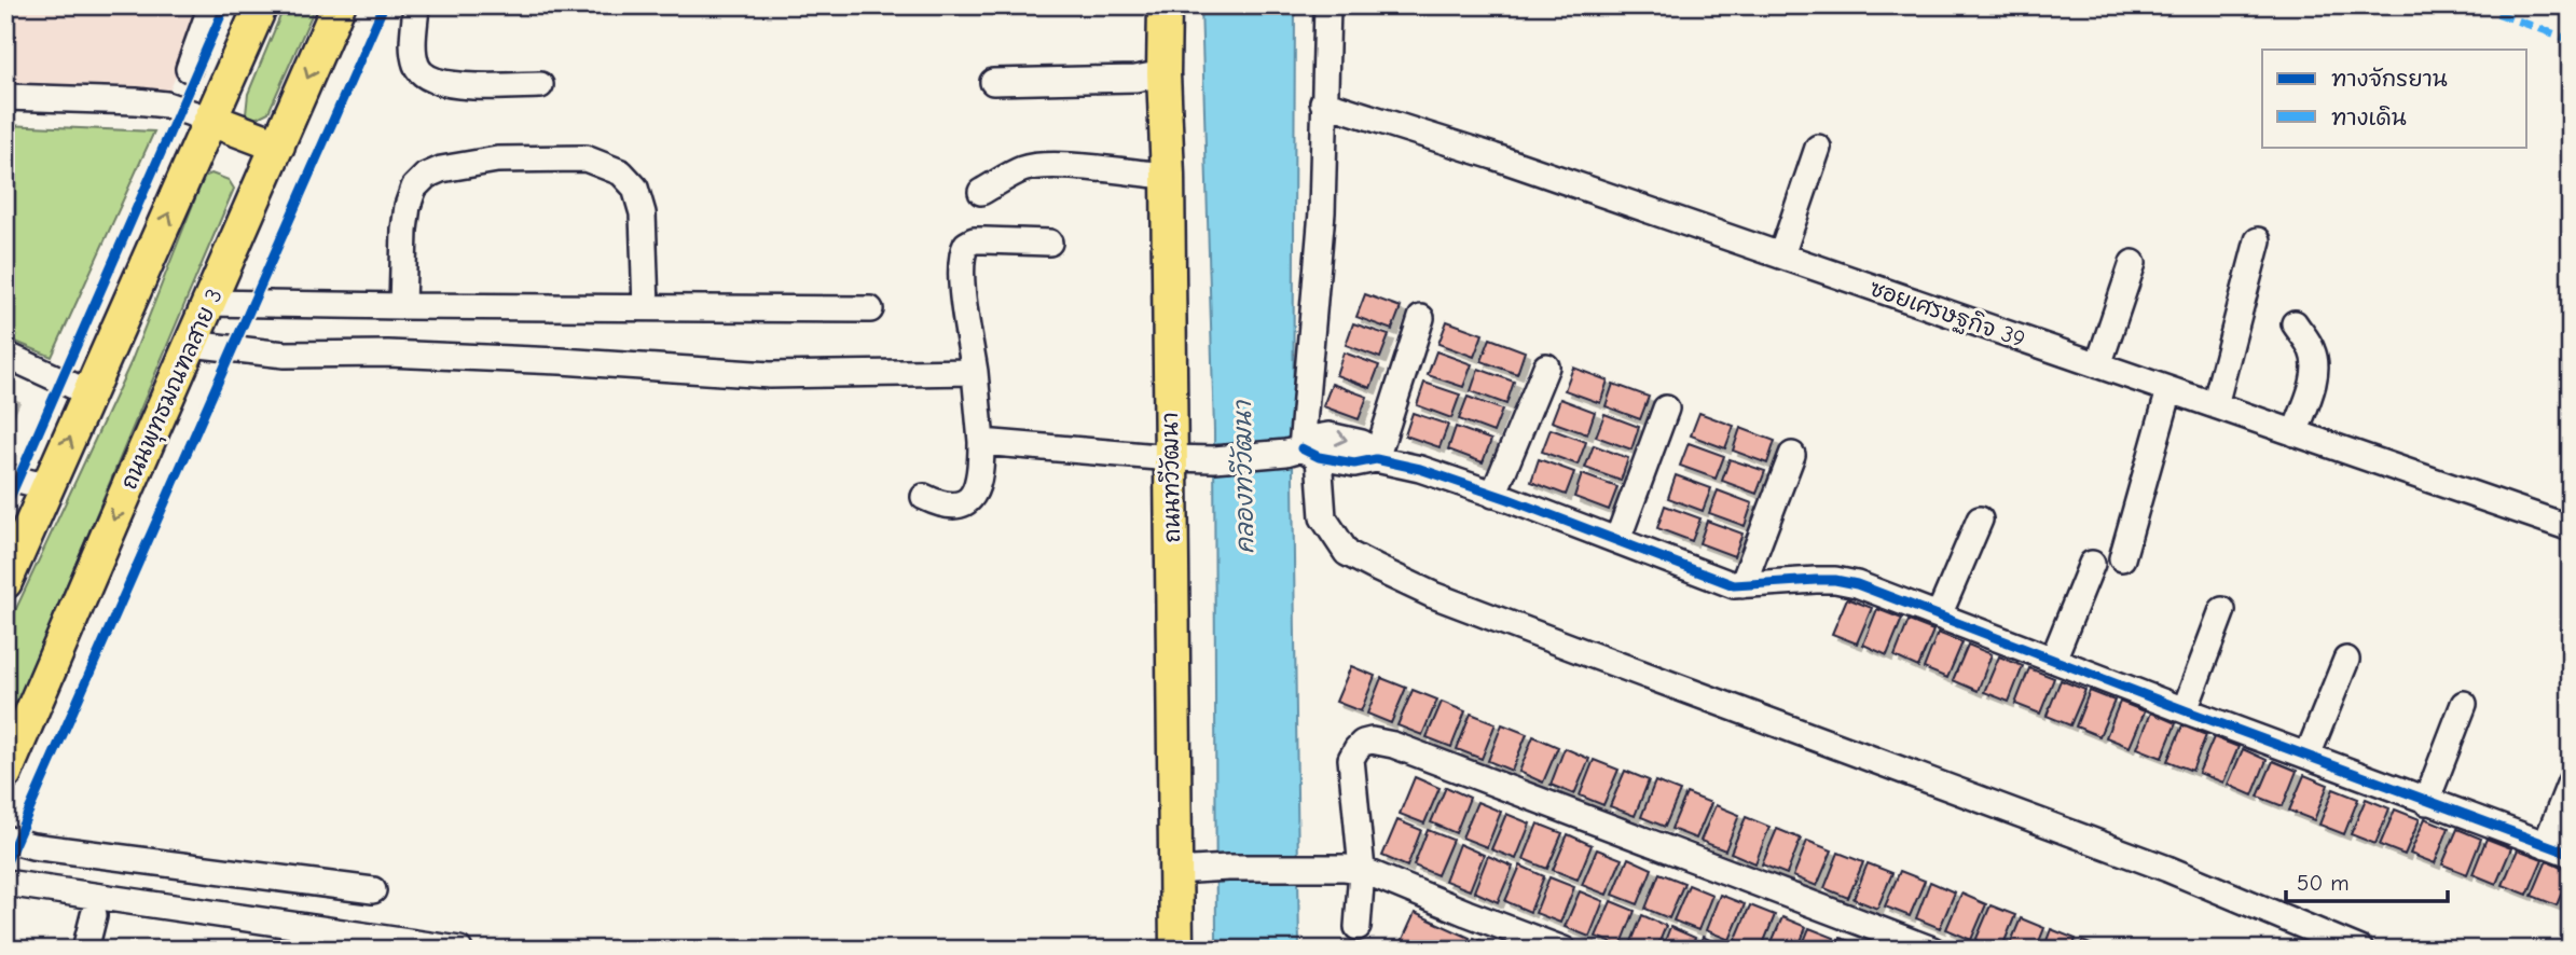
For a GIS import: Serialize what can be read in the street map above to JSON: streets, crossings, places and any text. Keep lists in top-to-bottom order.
{
  "streets": {
    "main road": ["ถนนพุทธมณฑลสาย 3", "ถนนทวีวัฒนา"],
    "street": ["ซอยเศรษฐกิจ 39"]
  },
  "water": ["คลองทวีวัฒนา"],
  "legend": ["ทางจักรยาน", "ทางเดิน"],
  "scale_bar": "50 m"
}
